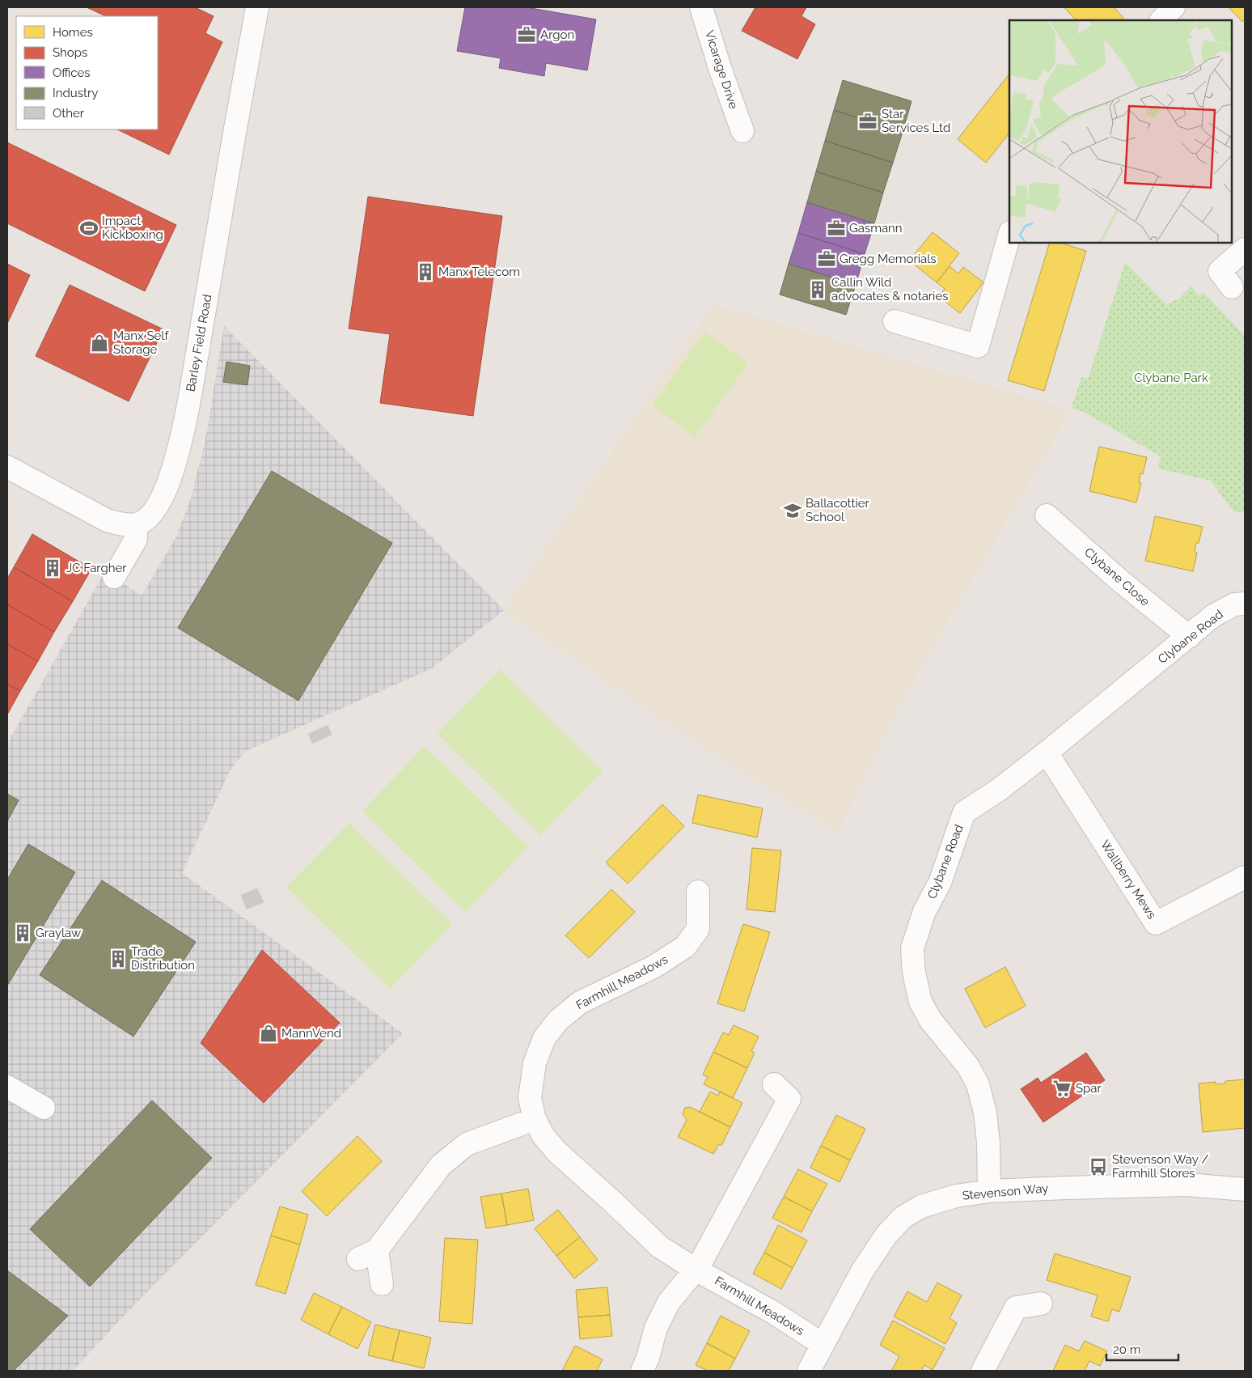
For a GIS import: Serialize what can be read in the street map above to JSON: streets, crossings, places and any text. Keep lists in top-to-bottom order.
{
  "streets": {
    "street": [
      "Vicarage Drive",
      "Barley Field Road",
      "Clybane Close",
      "Clybane Road",
      "Wallberry Mews",
      "Farmhill Meadows",
      "Stevenson Way"
    ]
  },
  "crossings": [
    ["Clybane Close", "Clybane Road"],
    ["Clybane Road", "Wallberry Mews"],
    ["Clybane Road", "Stevenson Way"],
    ["Farmhill Meadows", "Stevenson Way"]
  ],
  "parks": ["Clybane Park"],
  "places": {
    "office": [
      "Argon",
      "Star Services Ltd",
      "Gasmann",
      "Gregg Memorials"
    ],
    "sports": ["Impact Kickboxing"],
    "building": [
      "Manx Telecom",
      "Callin Wild advocates & notaries",
      "JC Fargher",
      "Graylaw",
      "Trade Distribution"
    ],
    "shop": ["Manx Self Storage", "MannVend"],
    "school or university": ["Ballacottier School"],
    "supermarket": ["Spar"],
    "bus stop": ["Stevenson Way / Farmhill Stores"]
  },
  "legend": [
    "Homes",
    "Shops",
    "Offices",
    "Industry",
    "Other"
  ],
  "scale_bar": "20 m"
}
